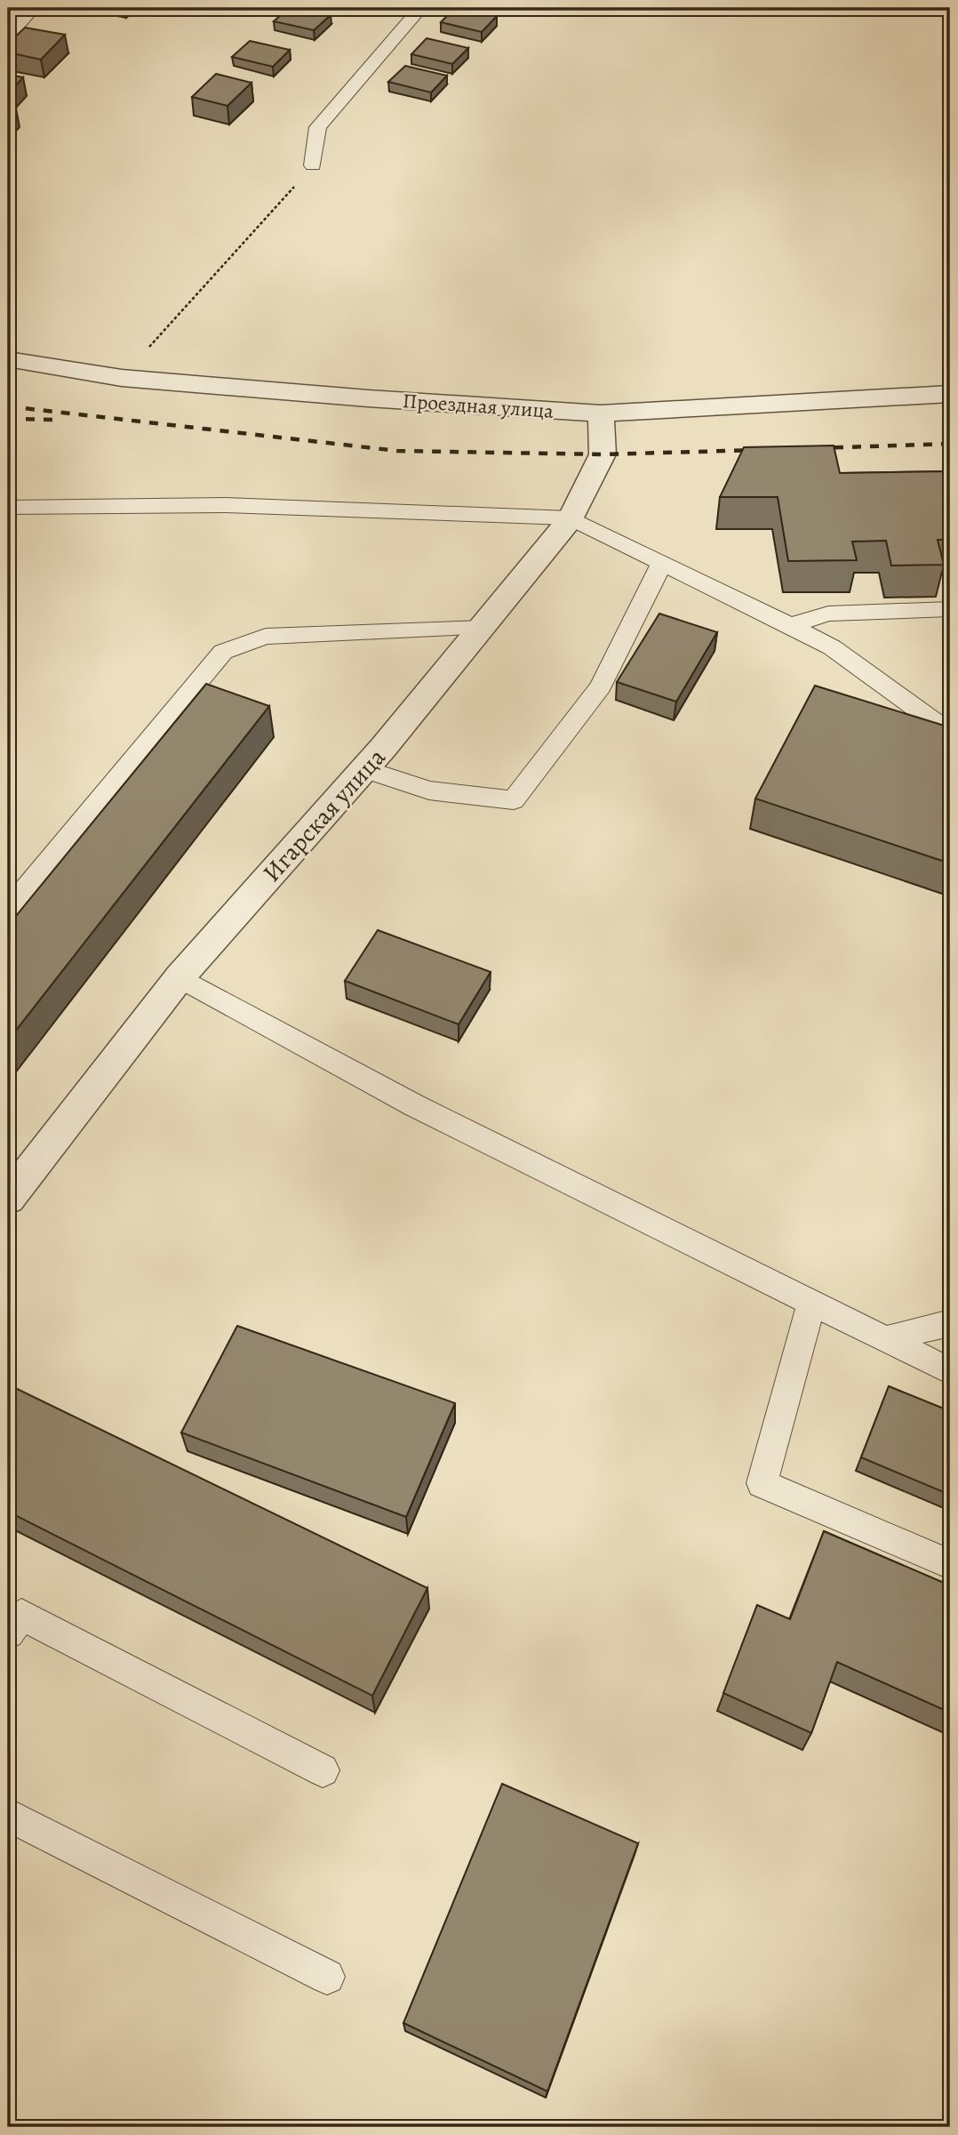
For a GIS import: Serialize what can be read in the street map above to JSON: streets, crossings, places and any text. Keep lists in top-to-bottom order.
{
  "streets": {
    "street": ["Проездная улица", "Игарская улица"]
  },
  "crossings": [
    ["Проездная улица", "Игарская улица"]
  ]
}
